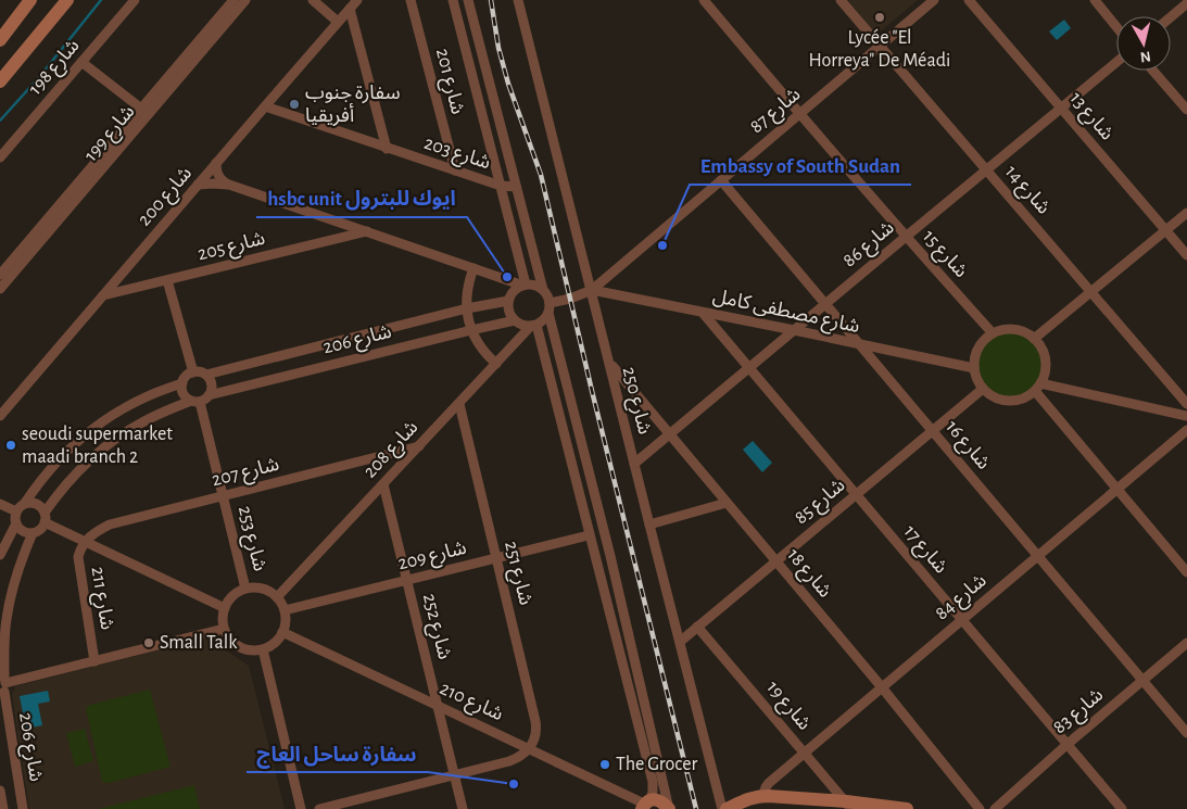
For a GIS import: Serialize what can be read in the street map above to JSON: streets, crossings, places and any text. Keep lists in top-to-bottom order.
{
  "streets": {
    "street": [
      "شارع 198",
      "شارع 201",
      "شارع 87",
      "شارع 13",
      "شارع 199",
      "شارع 203",
      "شارع 14",
      "شارع 200",
      "شارع 86",
      "شارع 205",
      "شارع 15",
      "شارع مصطفى كامل",
      "شارع 206",
      "شارع 250",
      "شارع 16",
      "شارع 208",
      "شارع 207",
      "شارع 85",
      "شارع 253",
      "شارع 17",
      "شارع 209",
      "شارع 251",
      "شارع 18",
      "شارع 84",
      "شارع 211",
      "شارع 252",
      "شارع 210",
      "شارع 19",
      "شارع 83"
    ]
  },
  "crossings": [
    ["شارع 201", "شارع 203"],
    ["شارع 87", "شارع 14"],
    ["شارع 87", "شارع 15"],
    ["شارع 87", "شارع مصطفى كامل"],
    ["شارع 87", "شارع 250"],
    ["شارع 87", "شارع 16"],
    ["شارع 13", "شارع 86"],
    ["شارع 203", "شارع 200"],
    ["شارع 14", "شارع 86"],
    ["شارع 200", "شارع 205"],
    ["شارع 86", "شارع 15"],
    ["شارع 86", "شارع مصطفى كامل"],
    ["شارع 86", "شارع 250"],
    ["شارع 86", "شارع 16"],
    ["شارع 86", "شارع 17"],
    ["شارع 86", "شارع 18"],
    ["شارع 15", "شارع مصطفى كامل"],
    ["شارع 15", "شارع 85"],
    ["شارع مصطفى كامل", "شارع 250"],
    ["شارع مصطفى كامل", "شارع 16"],
    ["شارع مصطفى كامل", "شارع 85"],
    ["شارع مصطفى كامل", "شارع 17"],
    ["شارع 206", "شارع 208"],
    ["شارع 206", "شارع 253"],
    ["شارع 250", "شارع 85"],
    ["شارع 250", "شارع 18"],
    ["شارع 16", "شارع 85"],
    ["شارع 16", "شارع 84"],
    ["شارع 16", "شارع 83"],
    ["شارع 208", "شارع 207"],
    ["شارع 208", "شارع 253"],
    ["شارع 208", "شارع 209"],
    ["شارع 208", "شارع 251"],
    ["شارع 208", "شارع 252"],
    ["شارع 208", "شارع 210"],
    ["شارع 207", "شارع 253"],
    ["شارع 207", "شارع 211"],
    ["شارع 85", "شارع 17"],
    ["شارع 85", "شارع 18"],
    ["شارع 85", "شارع 19"],
    ["شارع 253", "شارع 209"],
    ["شارع 253", "شارع 210"],
    ["شارع 17", "شارع 84"],
    ["شارع 17", "شارع 83"],
    ["شارع 209", "شارع 251"],
    ["شارع 209", "شارع 252"],
    ["شارع 209", "شارع 210"],
    ["شارع 251", "شارع 210"],
    ["شارع 18", "شارع 84"],
    ["شارع 84", "شارع 19"],
    ["شارع 252", "شارع 210"]
  ],
  "places": [
    "Lycée \"El Horreya\" De Méadi",
    "سفارة جنوب أفريقيا",
    "Embassy of South Sudan",
    "hsbc unit ايوك للبترول",
    "seoudi supermarket maadi branch 2",
    "Small Talk",
    "The Grocer",
    "سفارة ساحل العاج"
  ],
  "north": "bottom"
}
